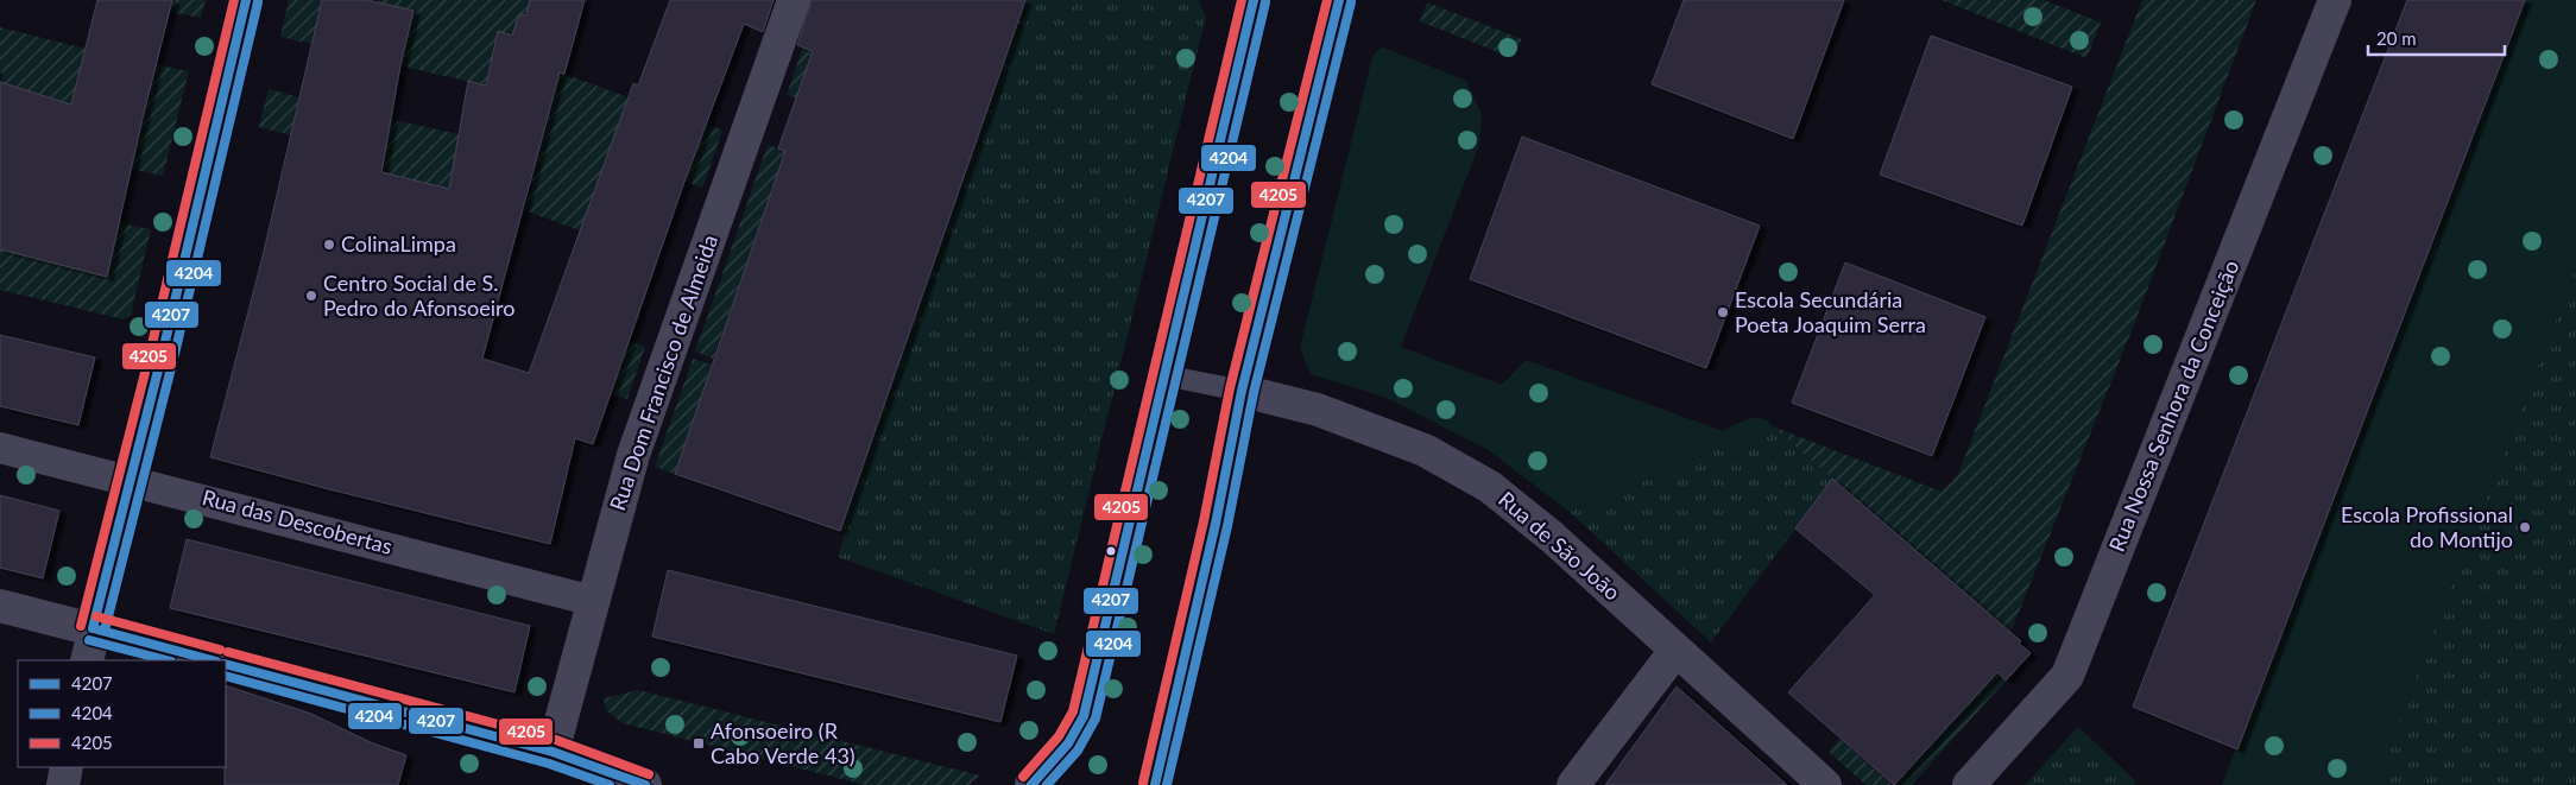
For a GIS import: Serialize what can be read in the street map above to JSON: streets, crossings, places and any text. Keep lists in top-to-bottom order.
{
  "streets": {
    "street": [
      "Rua Dom Francisco de Almeida",
      "Rua Nossa Senhora da Conceição",
      "Rua das Descobertas",
      "Rua de São João"
    ]
  },
  "crossings": [
    ["Rua Dom Francisco de Almeida", "Rua das Descobertas"]
  ],
  "places": {
    "other": [
      "ColinaLimpa",
      "Centro Social de S. Pedro do Afonsoeiro",
      "Escola Secundária Poeta Joaquim Serra",
      "Escola Profissional do Montijo"
    ],
    "transit": ["Afonsoeiro (R Cabo Verde 43)"]
  },
  "lines": ["transit line 4207", "transit line 4205", "transit line 4204"],
  "legend": ["4207", "4204", "4205"],
  "scale_bar": "20 m"
}
